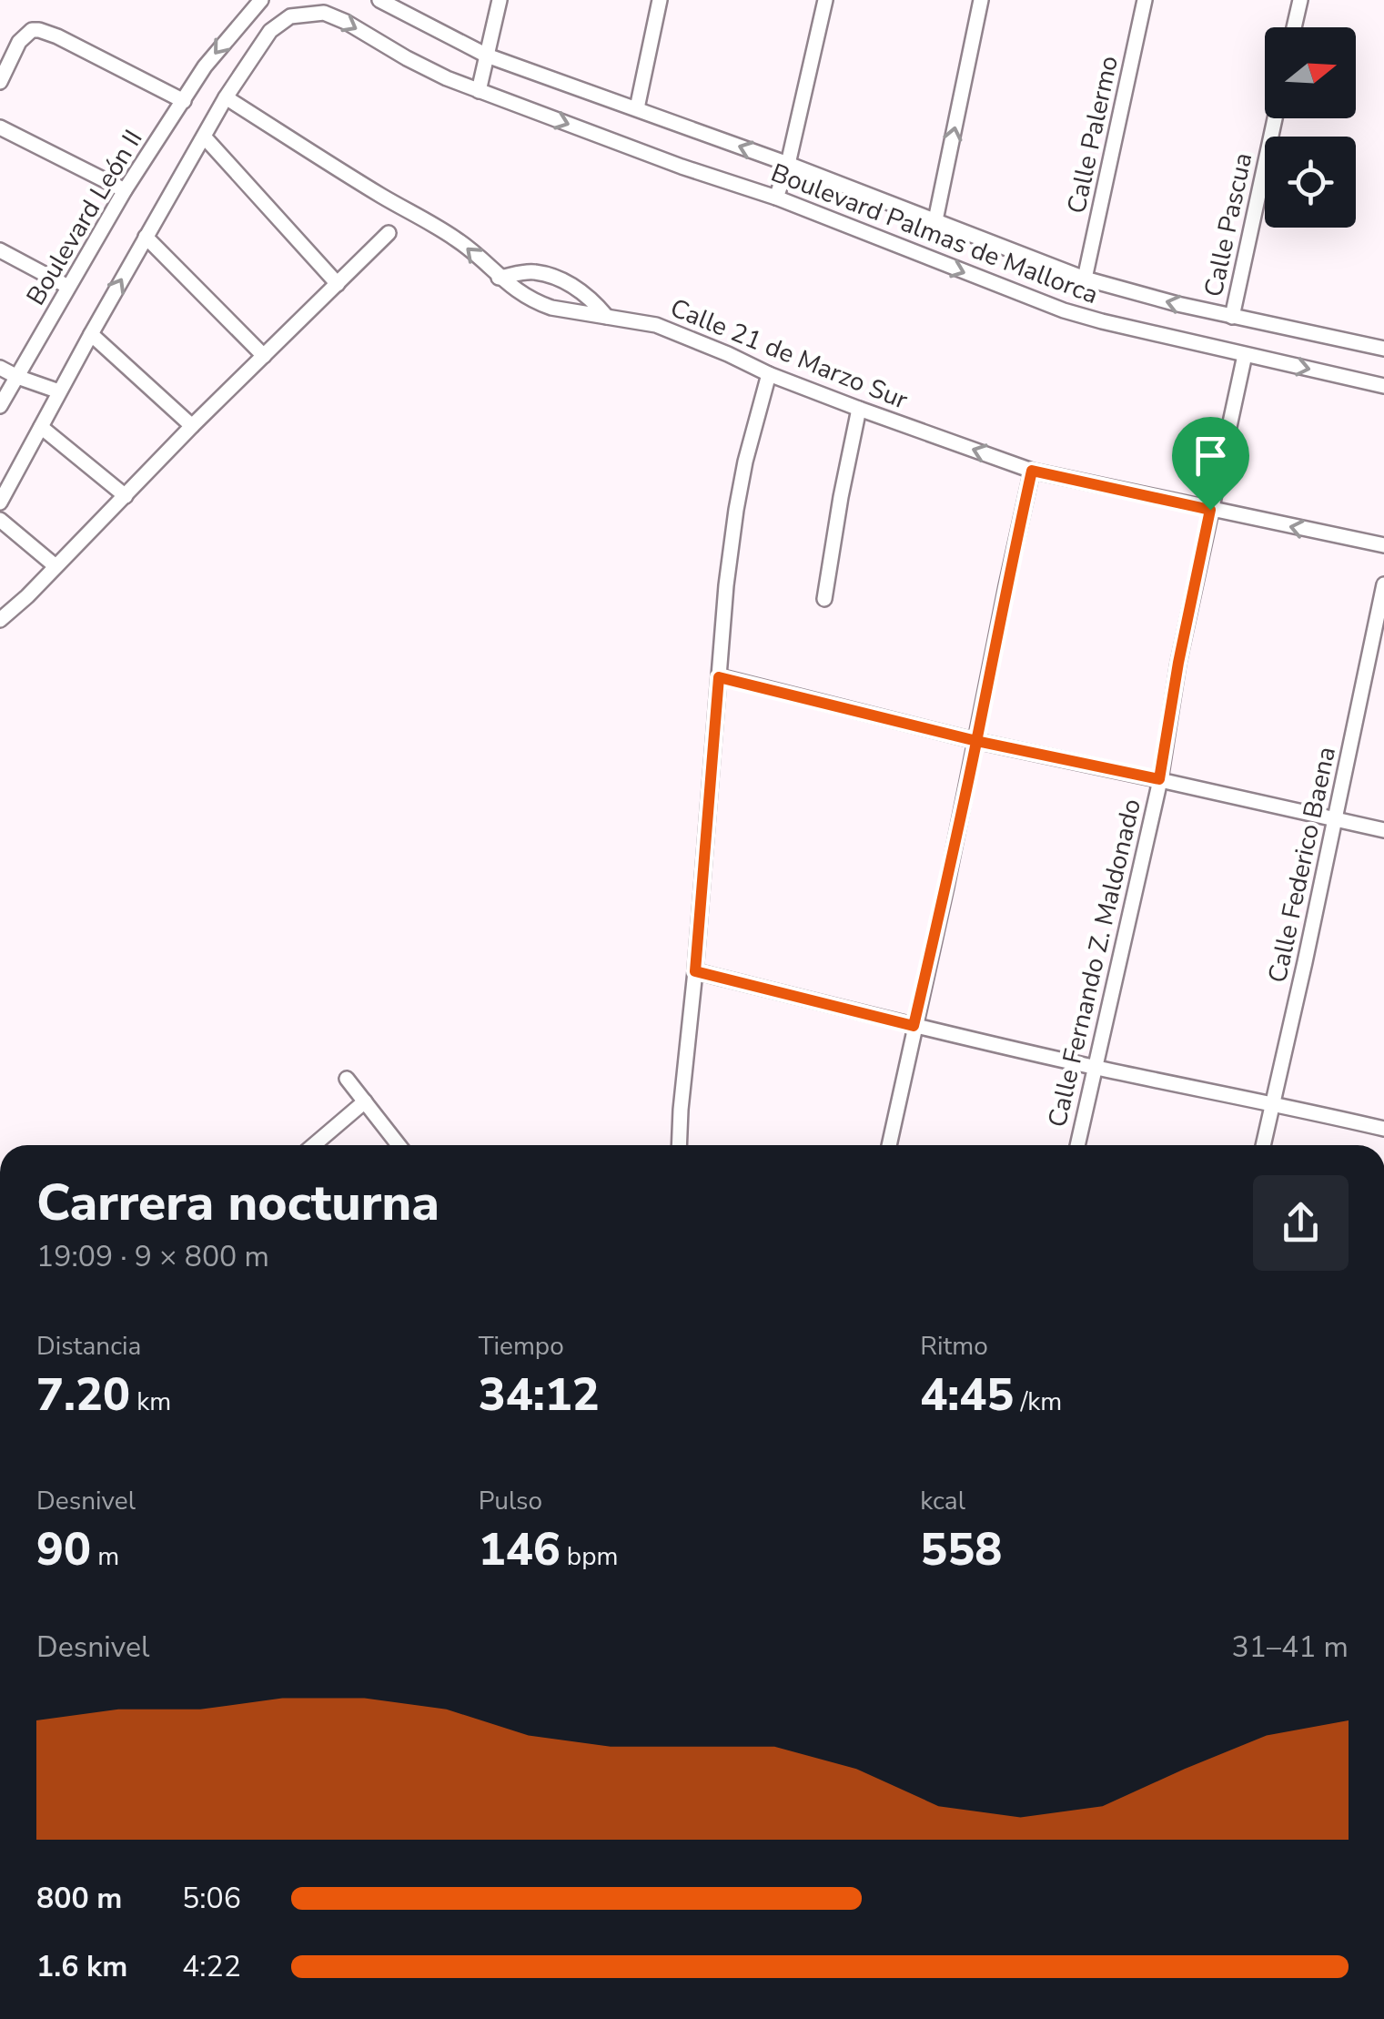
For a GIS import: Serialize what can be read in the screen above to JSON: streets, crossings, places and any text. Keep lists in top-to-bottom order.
{
  "streets": {
    "street": [
      "Calle Palermo",
      "Boulevard León II",
      "Calle Pascua",
      "Boulevard Palmas de Mallorca",
      "Calle 21 de Marzo Sur",
      "Calle Federico Baena",
      "Calle Fernando Z. Maldonado"
    ]
  },
  "crossings": [
    ["Calle Palermo", "Boulevard Palmas de Mallorca"],
    ["Calle Pascua", "Boulevard Palmas de Mallorca"],
    ["Boulevard Palmas de Mallorca", "Calle 21 de Marzo Sur"],
    ["Boulevard Palmas de Mallorca", "Calle Fernando Z. Maldonado"],
    ["Calle 21 de Marzo Sur", "Calle Fernando Z. Maldonado"]
  ],
  "one_way": ["Calle 21 de Marzo Sur"],
  "north": "right",
  "page": {
    "heading": ["Carrera nocturna", "19:09 · 9 × 800 m"],
    "stats": [
      ["Distancia", "7.20 km"],
      ["Tiempo", "34:12"],
      ["Ritmo", "4:45 /km"],
      ["Desnivel", "90 m"],
      ["Pulso", "146 bpm"],
      ["kcal", "558"]
    ],
    "chart": ["Desnivel", "31–41 m"],
    "list": [
      {
        "name": "800 m",
        "note": "5:06"
      },
      {
        "name": "1.6 km",
        "note": "4:22"
      }
    ]
  }
}
